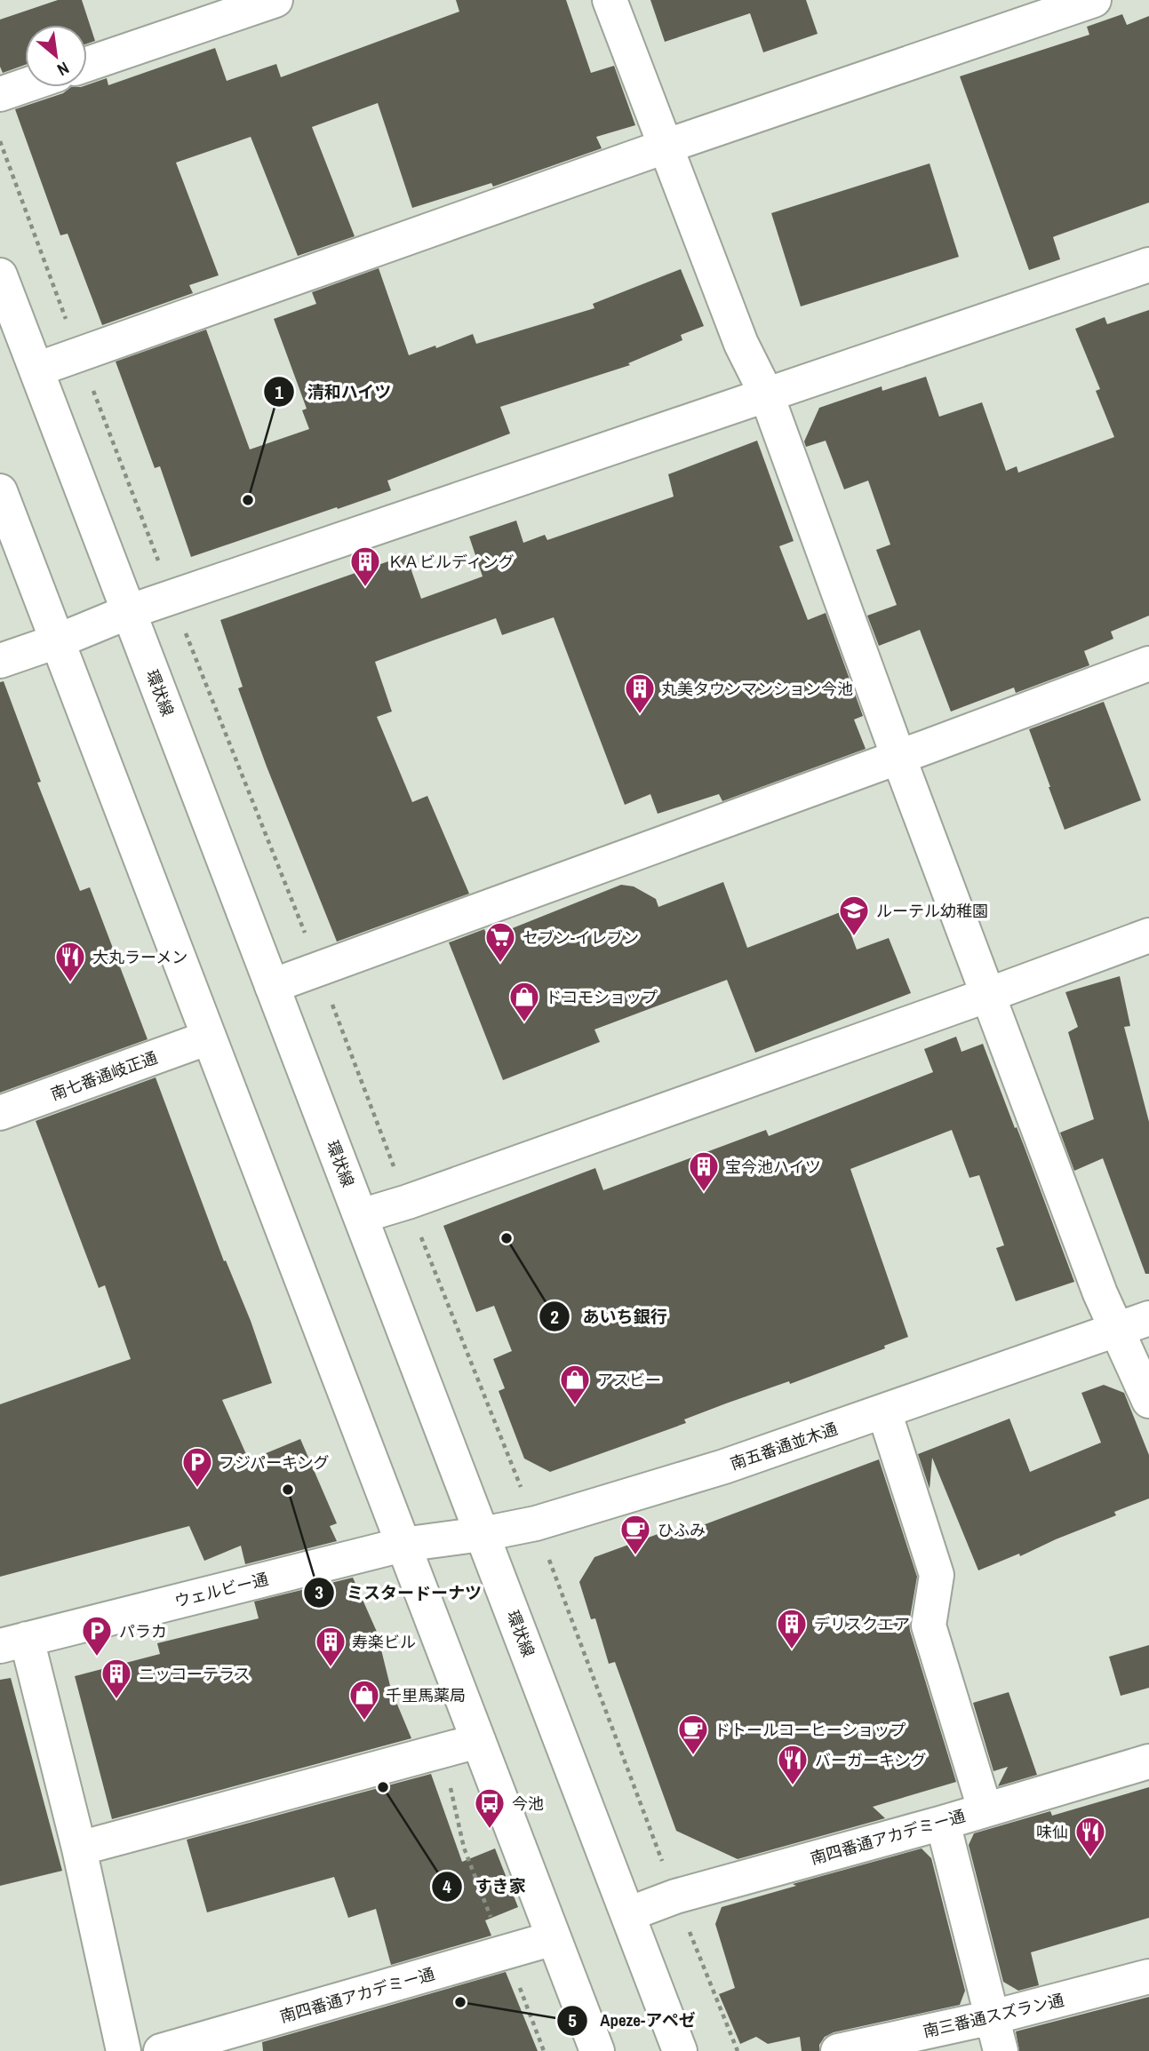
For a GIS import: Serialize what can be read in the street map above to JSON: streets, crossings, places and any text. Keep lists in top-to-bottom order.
{
  "streets": {
    "street": [
      "環状線",
      "南七番通岐正通",
      "南五番通並木通",
      "ウェルビー通",
      "南四番通アカデミー通",
      "南三番通スズラン通"
    ]
  },
  "crossings": [
    ["環状線", "南五番通並木通"],
    ["環状線", "南四番通アカデミー通"],
    ["南五番通並木通", "ウェルビー通"]
  ],
  "places": {
    "other": [
      "清和ハイツ",
      "あいち銀行",
      "ミスタードーナツ",
      "すき家",
      "Apeze-アペゼ"
    ],
    "building": [
      "ＫＡビルディング",
      "丸美タウンマンション今池",
      "宝今池ハイツ",
      "デリスクエア",
      "寿楽ビル",
      "ニッコーテラス"
    ],
    "school or university": ["ルーテル幼稚園"],
    "supermarket": ["セブン-イレブン"],
    "restaurant": ["大丸ラーメン", "バーガーキング", "味仙"],
    "shop": ["ドコモショップ", "アスビー", "千里馬薬局"],
    "parking": ["フジパーキング", "パラカ"],
    "cafe": ["ひふみ", "ドトールコーヒーショップ"],
    "bus stop": ["今池"]
  },
  "north": "bottom right"
}
